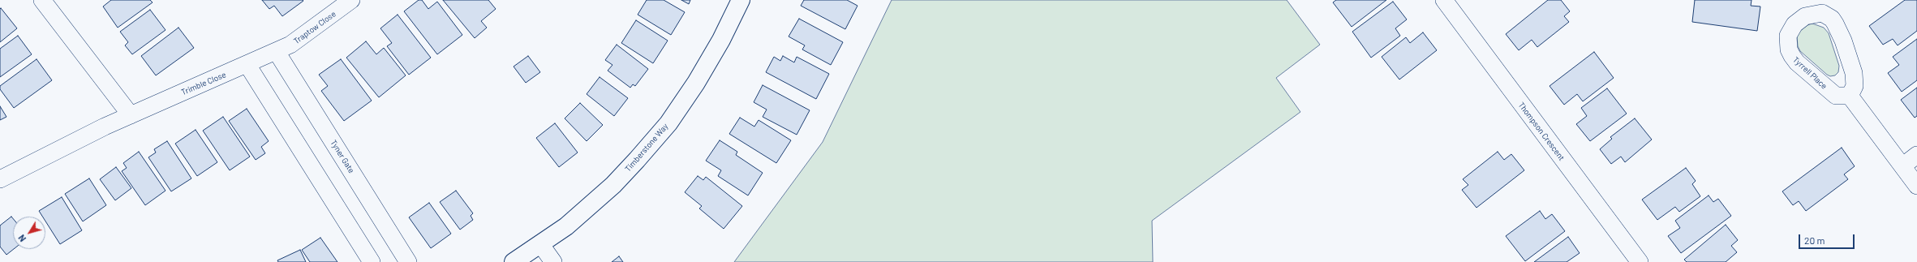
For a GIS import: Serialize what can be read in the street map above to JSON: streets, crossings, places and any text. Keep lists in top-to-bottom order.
{
  "streets": {
    "street": [
      "Traptow Close",
      "Tyrrell Place",
      "Trimble Close",
      "Thompson Crescent",
      "Timberstone Way",
      "Tyner Gate"
    ]
  },
  "crossings": [
    ["Traptow Close", "Trimble Close"],
    ["Traptow Close", "Tyner Gate"],
    ["Trimble Close", "Tyner Gate"]
  ],
  "scale_bar": "20 m",
  "north": "bottom left"
}
